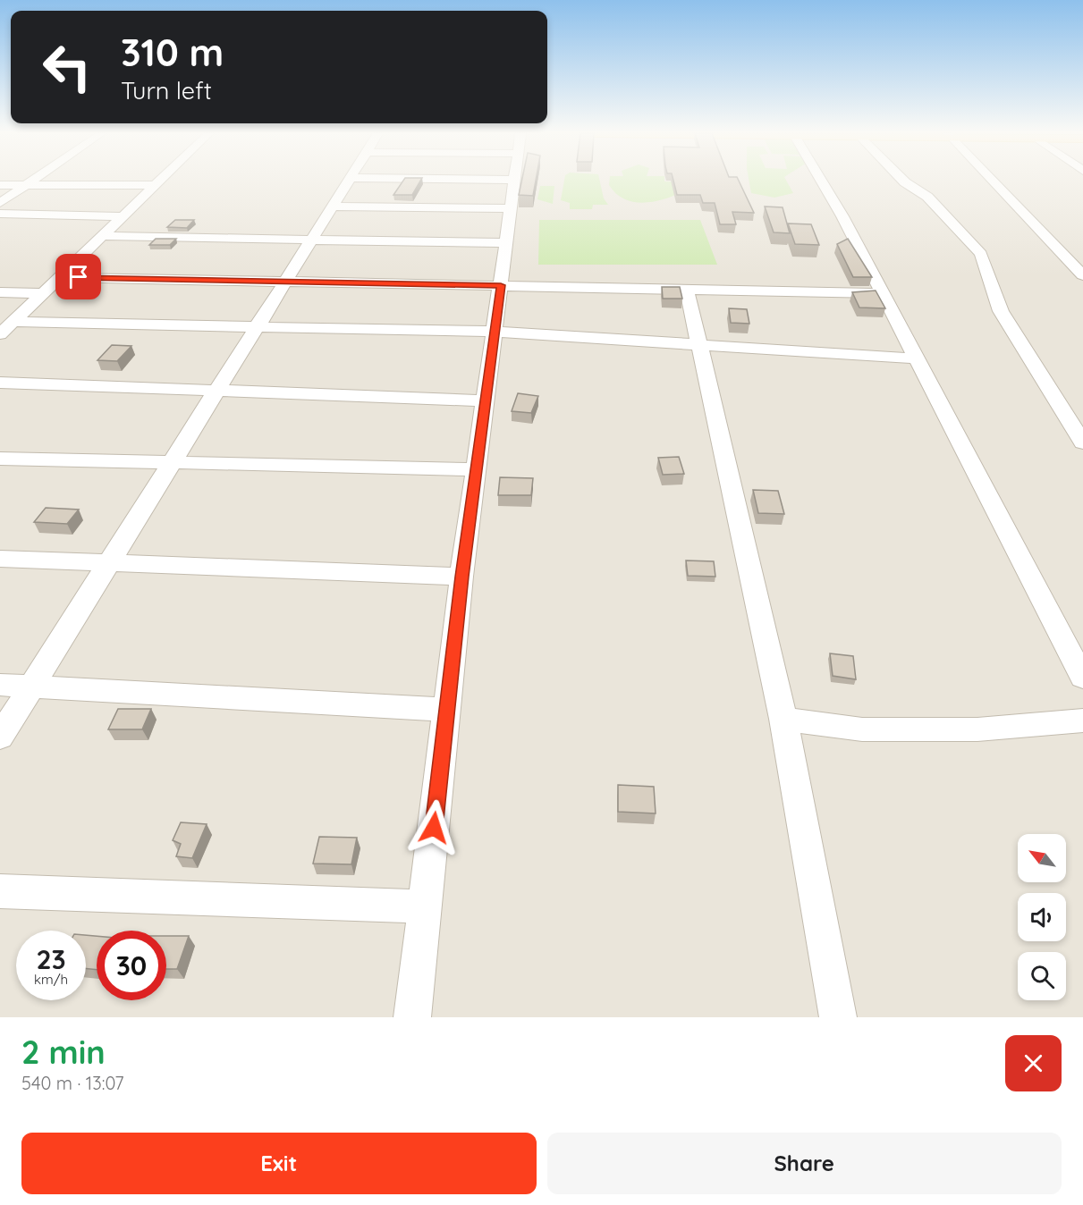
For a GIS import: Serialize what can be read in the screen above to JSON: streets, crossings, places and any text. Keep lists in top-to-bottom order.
{
  "north": "top left",
  "page": {
    "turn": ["310 m", "Turn left"],
    "speed": "23 km/h",
    "limit": "30",
    "heading": ["2 min", "540 m · 13:07"],
    "buttons": ["Exit", "Share"]
  }
}
